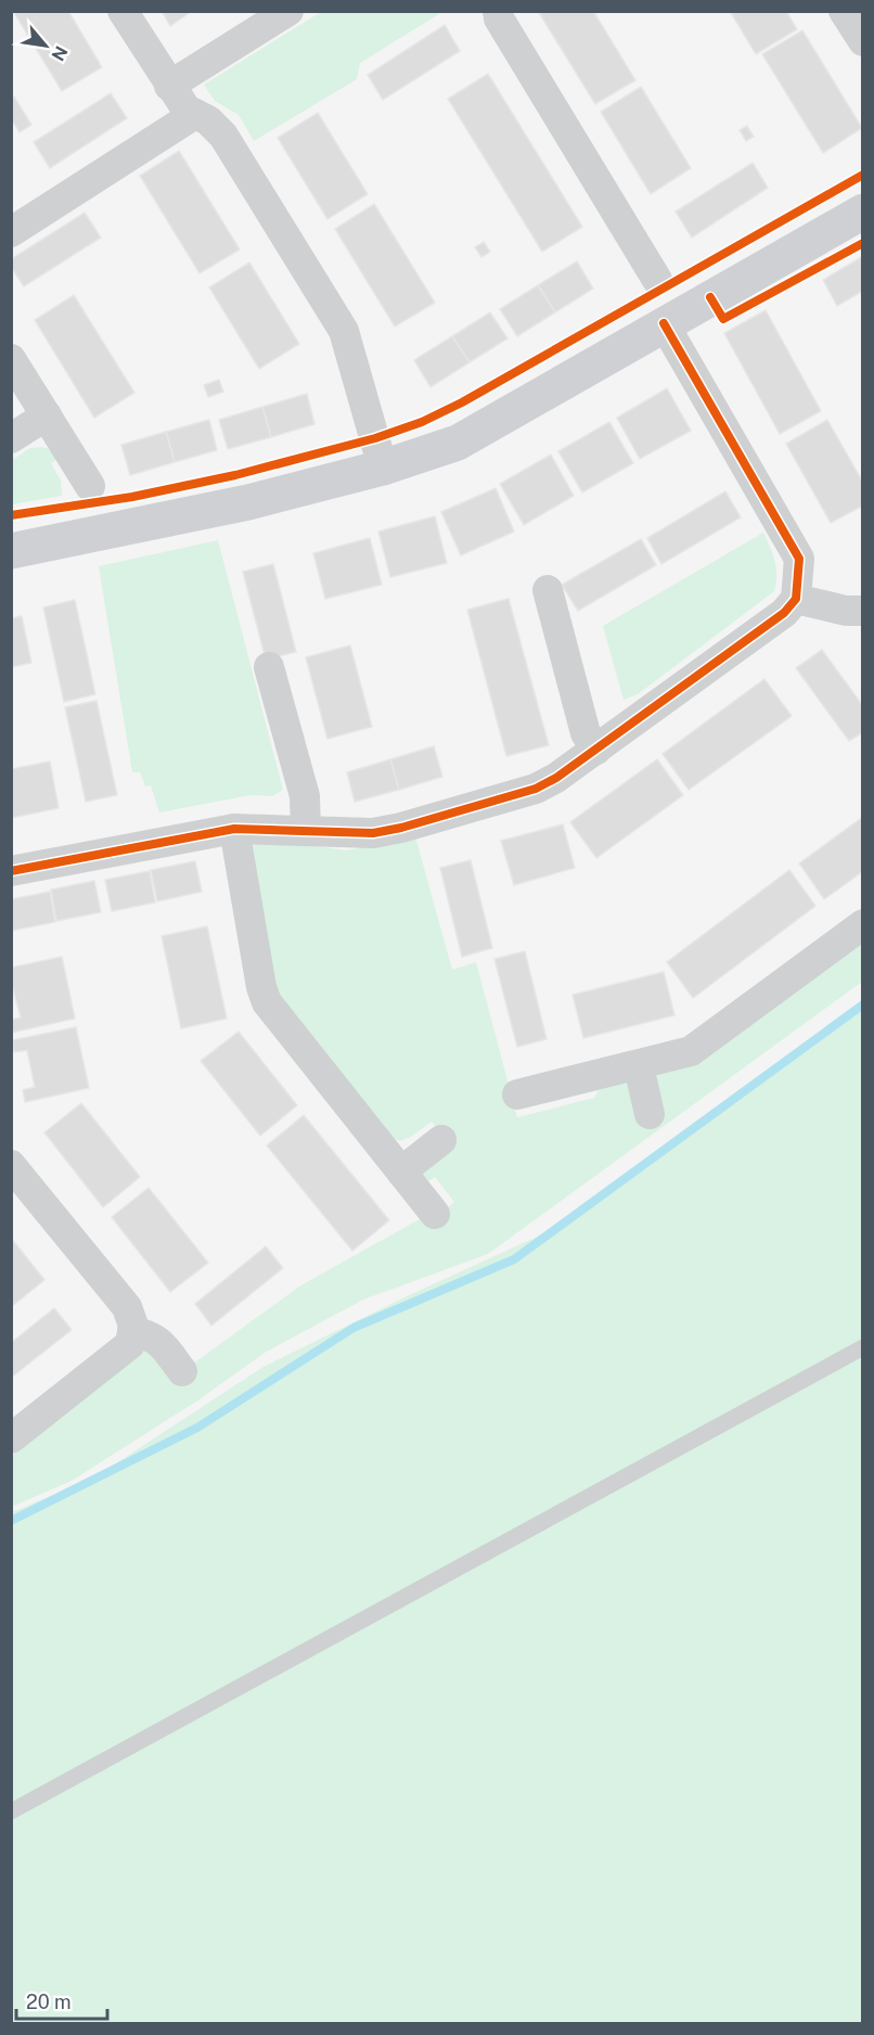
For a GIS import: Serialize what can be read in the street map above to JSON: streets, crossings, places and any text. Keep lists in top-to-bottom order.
{
  "scale_bar": "20 m",
  "north": "bottom right"
}
